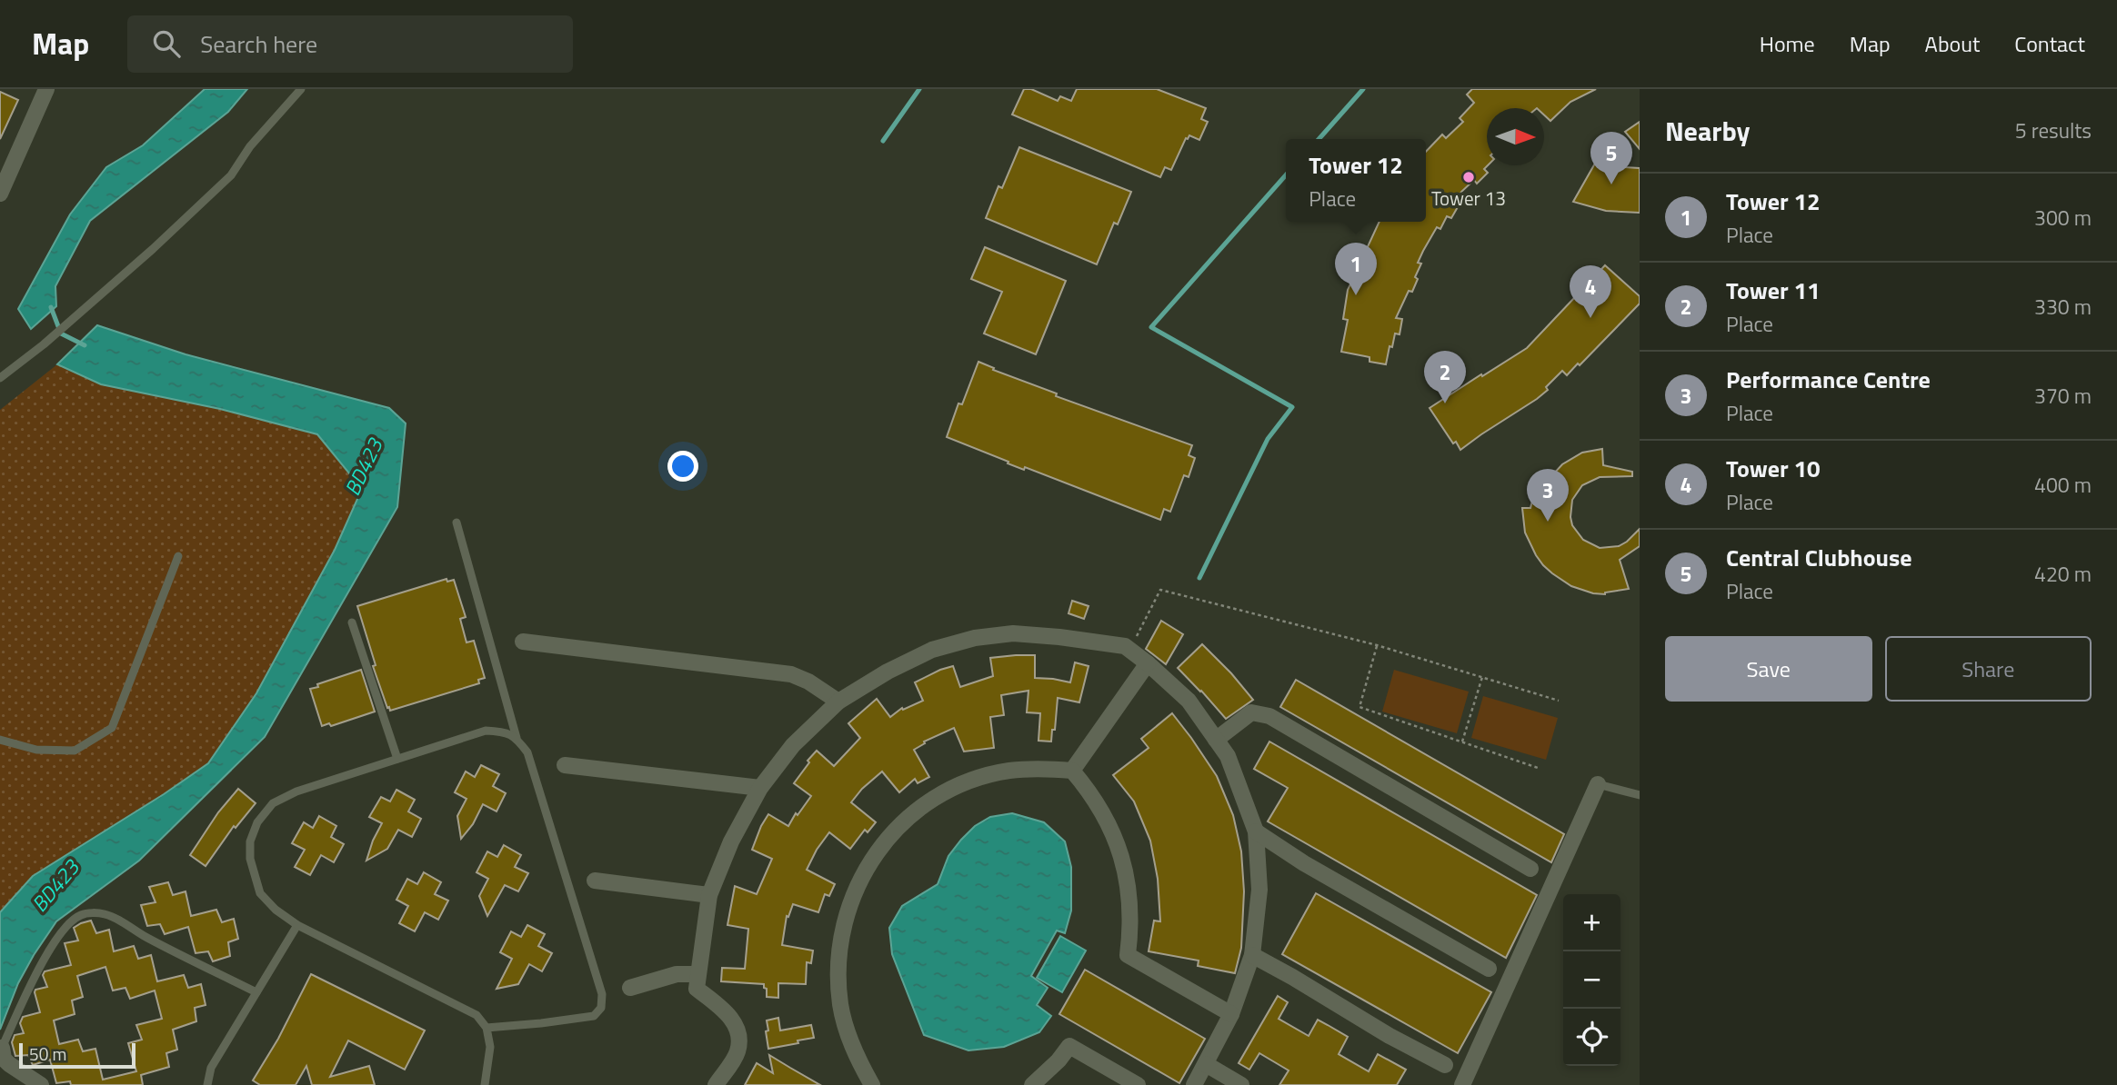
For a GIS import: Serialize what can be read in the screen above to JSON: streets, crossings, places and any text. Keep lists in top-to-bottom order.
{
  "water": ["BD423"],
  "places": ["Tower 13"],
  "scale_bar": "50 m",
  "north": "right",
  "page": {
    "header": "Map",
    "search": "Search here",
    "nav": [
      "Home",
      "Map",
      "About",
      "Contact"
    ],
    "heading": ["Nearby", "5 results"],
    "pins": [
      "5",
      "1",
      "4",
      "2",
      "3"
    ],
    "popup": ["Tower 12", "Place"],
    "list": [
      {
        "mark": "1",
        "name": "Tower 12",
        "note": "Place",
        "value": "300 m"
      },
      {
        "mark": "2",
        "name": "Tower 11",
        "note": "Place",
        "value": "330 m"
      },
      {
        "mark": "3",
        "name": "Performance Centre",
        "note": "Place",
        "value": "370 m"
      },
      {
        "mark": "4",
        "name": "Tower 10",
        "note": "Place",
        "value": "400 m"
      },
      {
        "mark": "5",
        "name": "Central Clubhouse",
        "note": "Place",
        "value": "420 m"
      }
    ],
    "buttons": ["Save", "Share"],
    "map_buttons": ["+", "−"],
    "scale": "50 m"
  }
}
